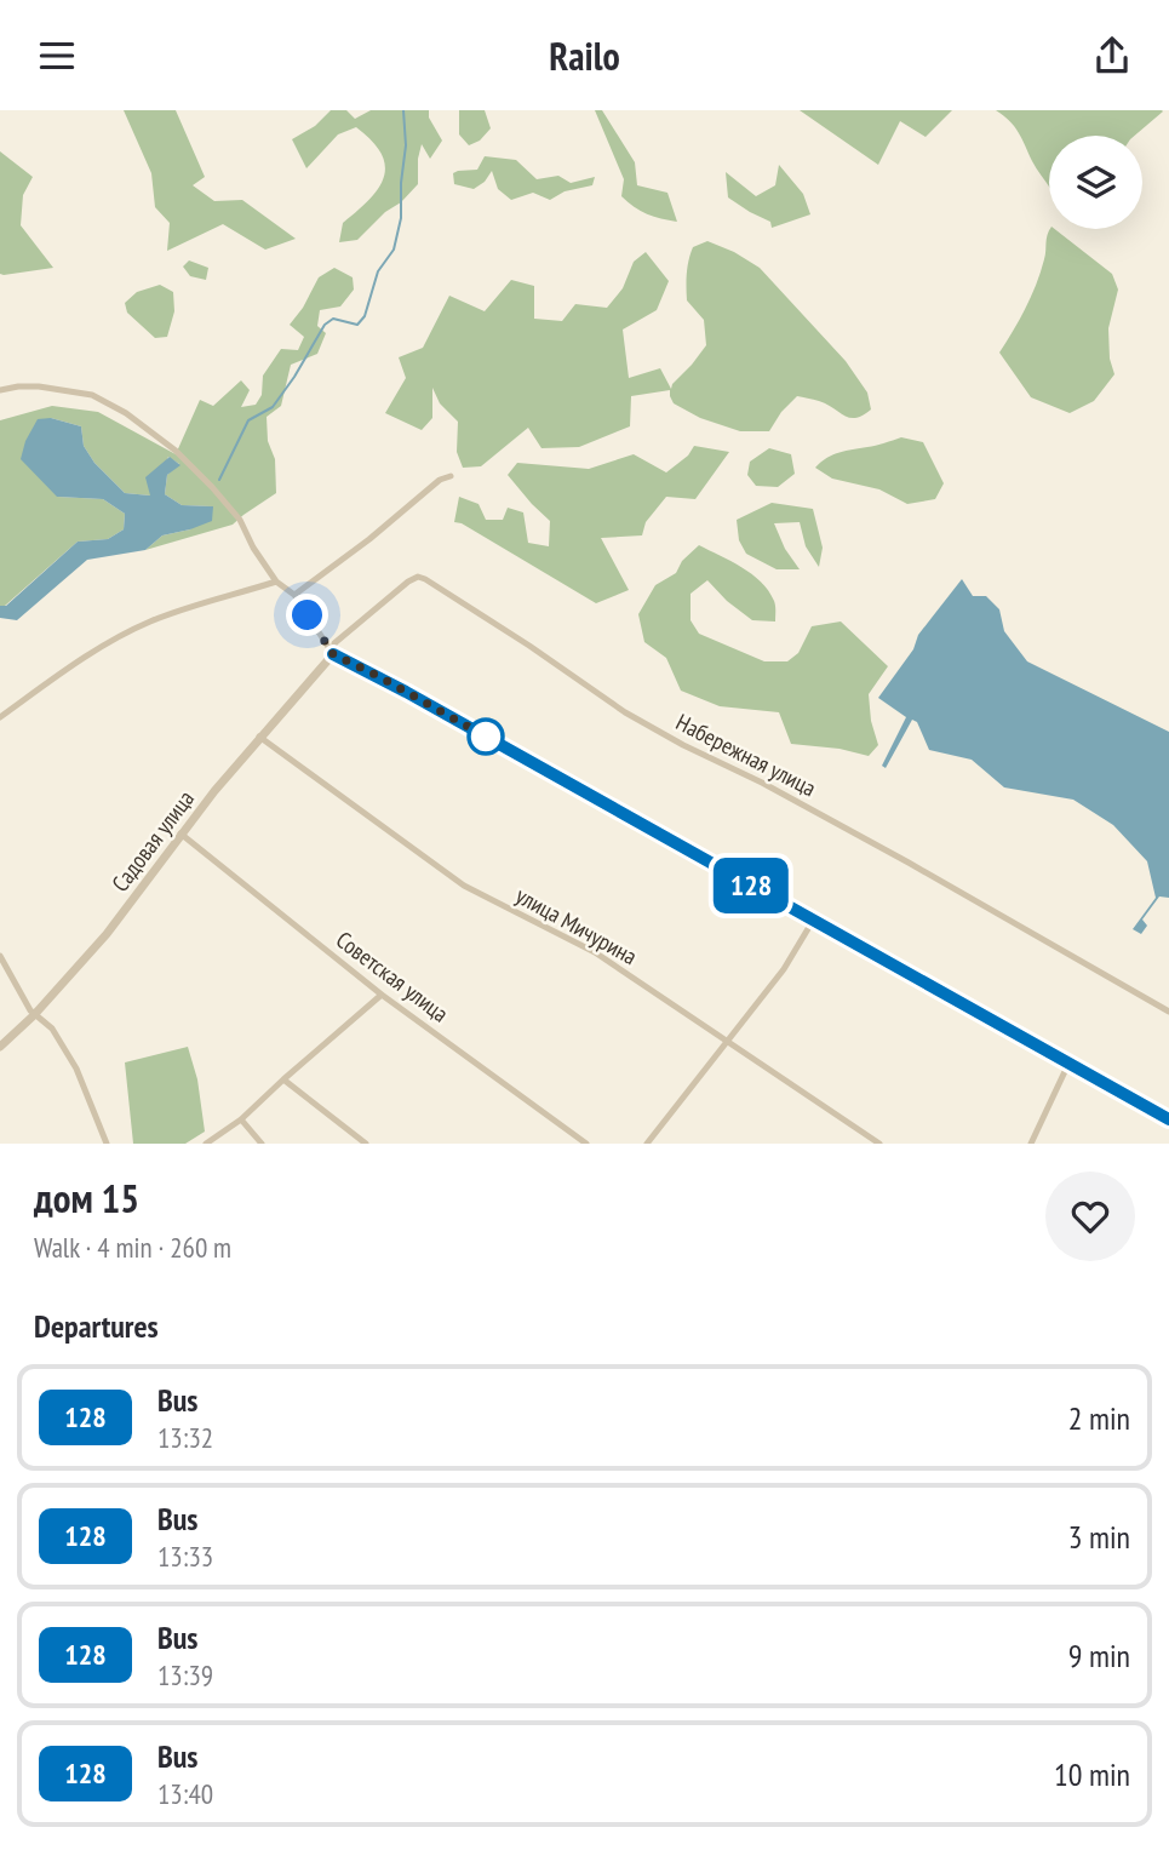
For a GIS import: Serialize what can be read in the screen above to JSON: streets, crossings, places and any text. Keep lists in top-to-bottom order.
{
  "streets": {
    "street": [
      "Набережная улица",
      "Садовая улица",
      "улица Мичурина",
      "Советская улица"
    ]
  },
  "crossings": [
    ["Набережная улица", "Садовая улица"],
    ["Садовая улица", "улица Мичурина"],
    ["Садовая улица", "Советская улица"]
  ],
  "lines": ["bus line 128"],
  "page": {
    "header": "Railo",
    "on_map": "128",
    "heading": [
      ["дом 15", "Walk · 4 min · 260 m"],
      "Departures"
    ],
    "list": [
      {
        "mark": "128",
        "name": "Bus",
        "note": "13:32",
        "value": "2 min"
      },
      {
        "mark": "128",
        "name": "Bus",
        "note": "13:33",
        "value": "3 min"
      },
      {
        "mark": "128",
        "name": "Bus",
        "note": "13:39",
        "value": "9 min"
      },
      {
        "mark": "128",
        "name": "Bus",
        "note": "13:40",
        "value": "10 min"
      }
    ]
  }
}
